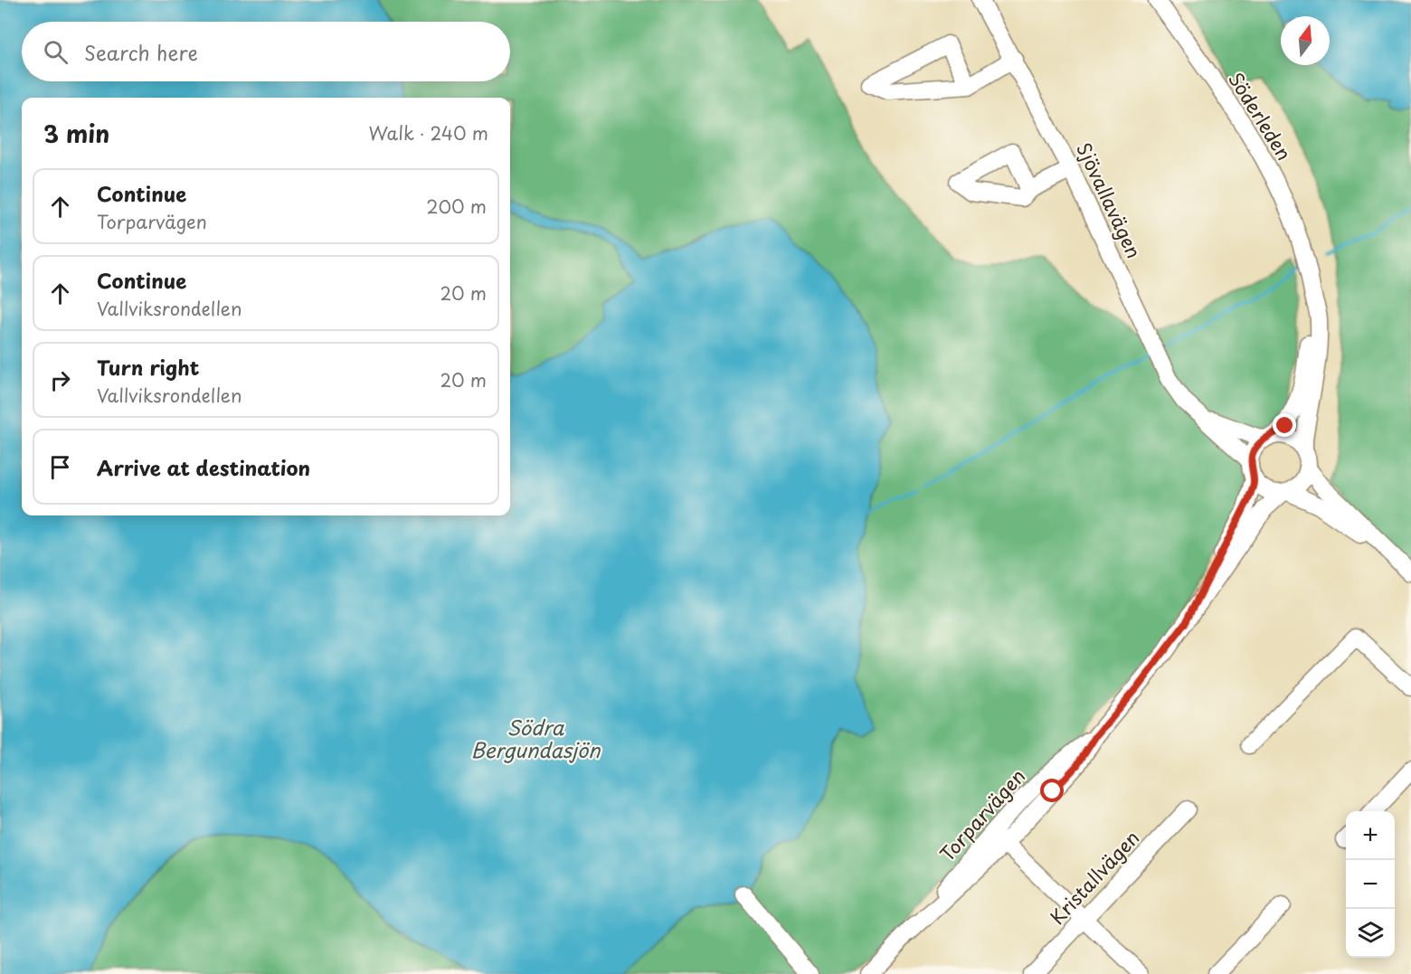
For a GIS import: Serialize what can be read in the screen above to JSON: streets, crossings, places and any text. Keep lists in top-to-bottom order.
{
  "streets": {
    "street": [
      "Söderleden",
      "Sjövallavägen",
      "Torparvägen",
      "Kristallvägen"
    ]
  },
  "crossings": [
    ["Söderleden", "Sjövallavägen"],
    ["Söderleden", "Torparvägen"],
    ["Sjövallavägen", "Torparvägen"]
  ],
  "water": ["Södra Bergundasjön"],
  "north": "top",
  "page": {
    "search": "Search here",
    "heading": ["3 min", "Walk · 240 m"],
    "list": [
      ["Continue", "Torparvägen", "200 m"],
      ["Continue", "Vallviksrondellen", "20 m"],
      ["Turn right", "Vallviksrondellen", "20 m"],
      "Arrive at destination"
    ],
    "map_buttons": ["+", "−"]
  }
}
